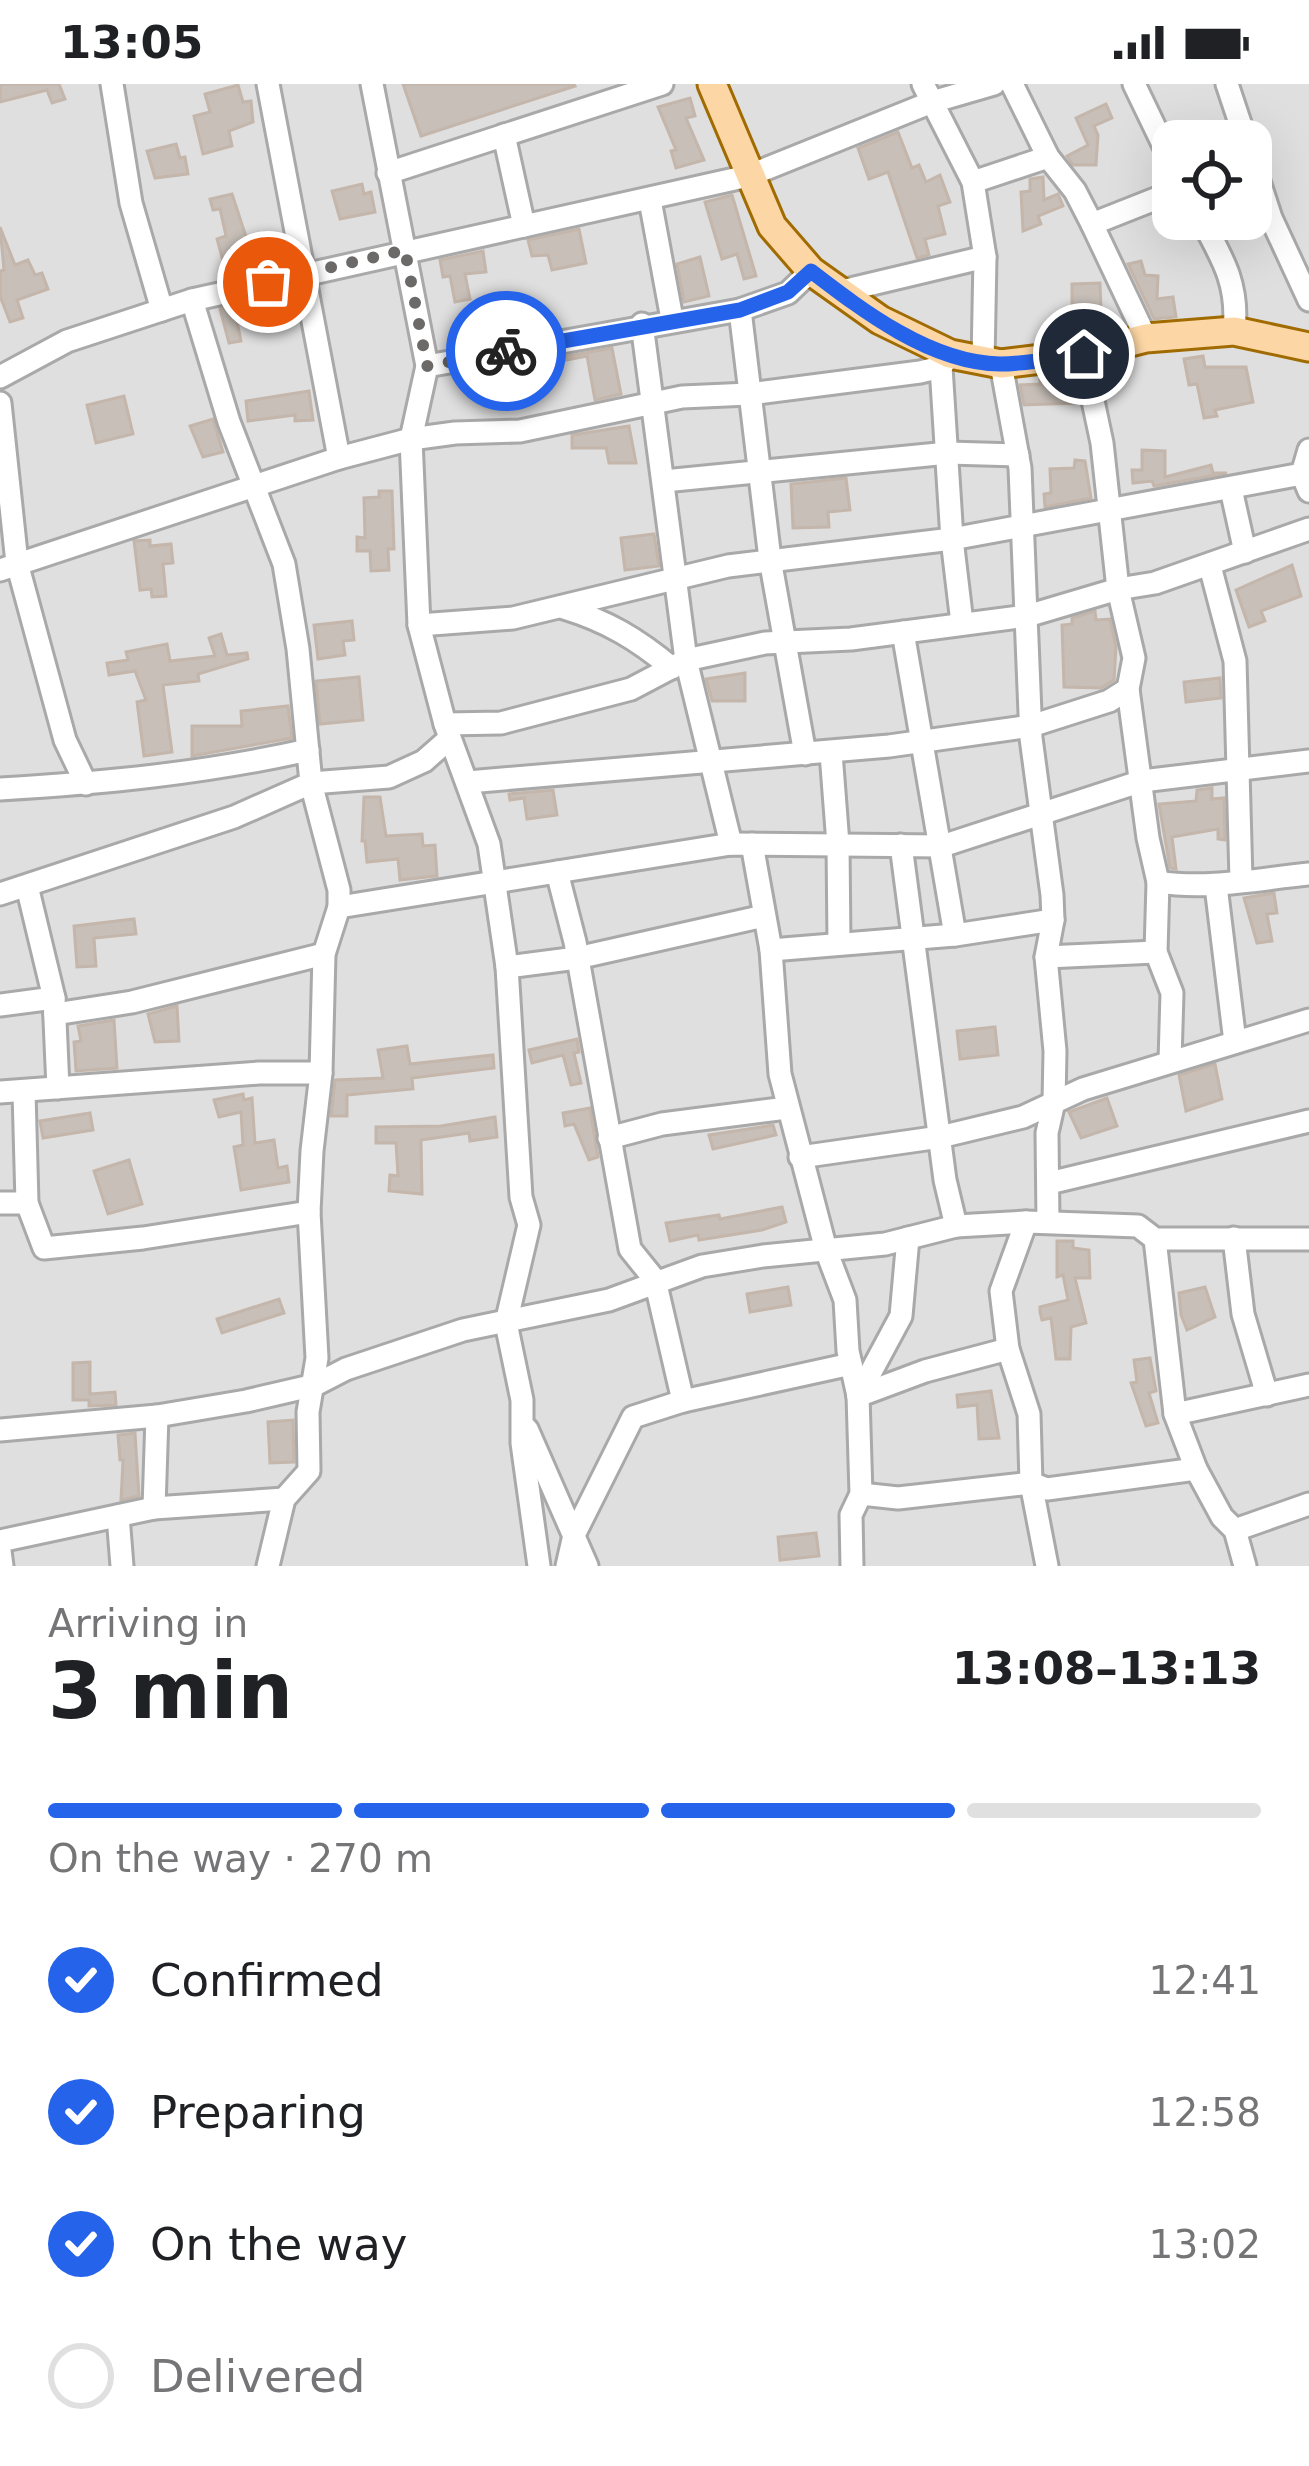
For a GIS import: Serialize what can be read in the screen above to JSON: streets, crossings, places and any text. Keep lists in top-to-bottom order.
{
  "page": {
    "status": "13:05",
    "heading": ["3 min", "Arriving in", "13:08–13:13"],
    "bar": "On the way · 270 m",
    "list": [
      ["Confirmed", "12:41"],
      ["Preparing", "12:58"],
      ["On the way", "13:02"],
      "Delivered"
    ]
  }
}
